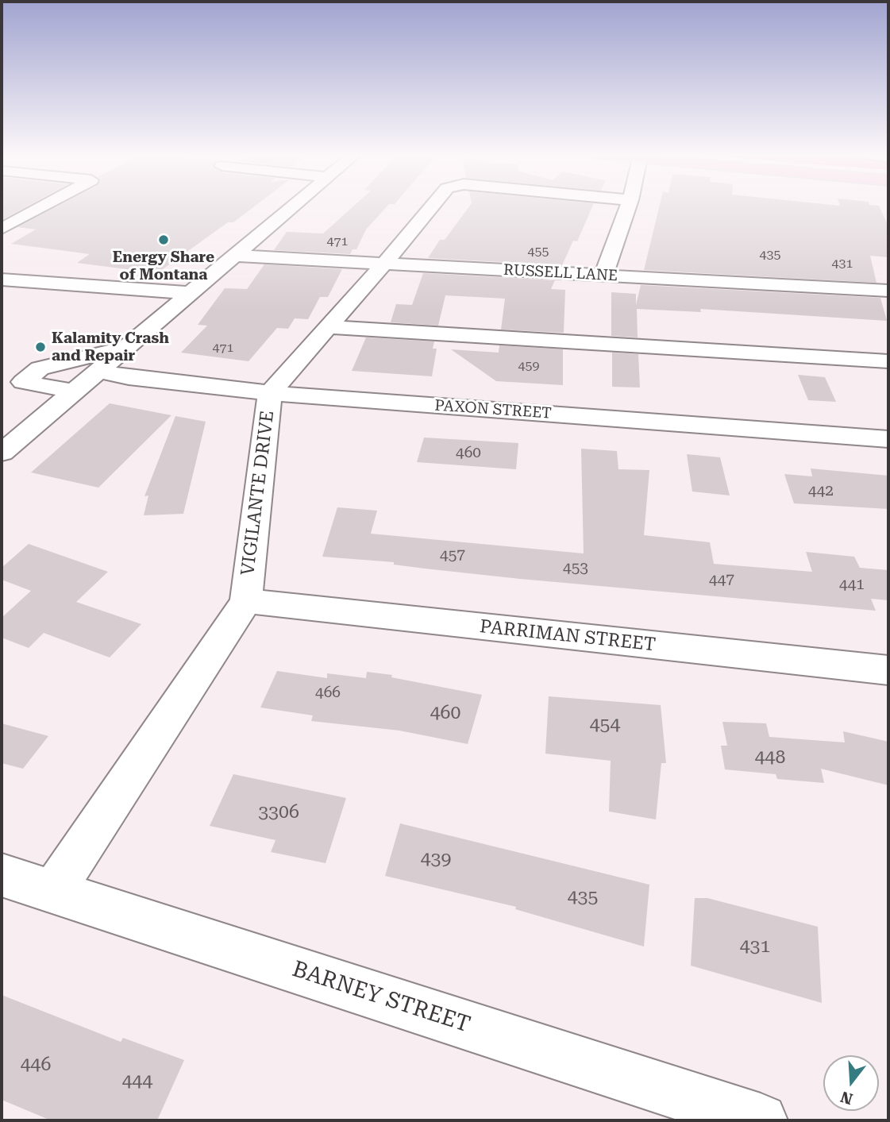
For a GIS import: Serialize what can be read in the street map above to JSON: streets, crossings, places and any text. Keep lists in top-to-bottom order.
{
  "streets": {
    "street": [
      "RUSSELL LANE",
      "PAXON STREET",
      "VIGILANTE DRIVE",
      "PARRIMAN STREET",
      "BARNEY STREET"
    ]
  },
  "crossings": [
    ["RUSSELL LANE", "VIGILANTE DRIVE"],
    ["PAXON STREET", "VIGILANTE DRIVE"],
    ["VIGILANTE DRIVE", "PARRIMAN STREET"],
    ["VIGILANTE DRIVE", "BARNEY STREET"]
  ],
  "places": ["Energy Share of Montana", "Kalamity Crash and Repair"],
  "house_numbers": [
    "471",
    "455",
    "435",
    "431",
    "471",
    "459",
    "460",
    "442",
    "457",
    "453",
    "447",
    "441",
    "466",
    "460",
    "454",
    "448",
    "3306",
    "439",
    "435",
    "431",
    "446",
    "444"
  ],
  "north": "bottom"
}
